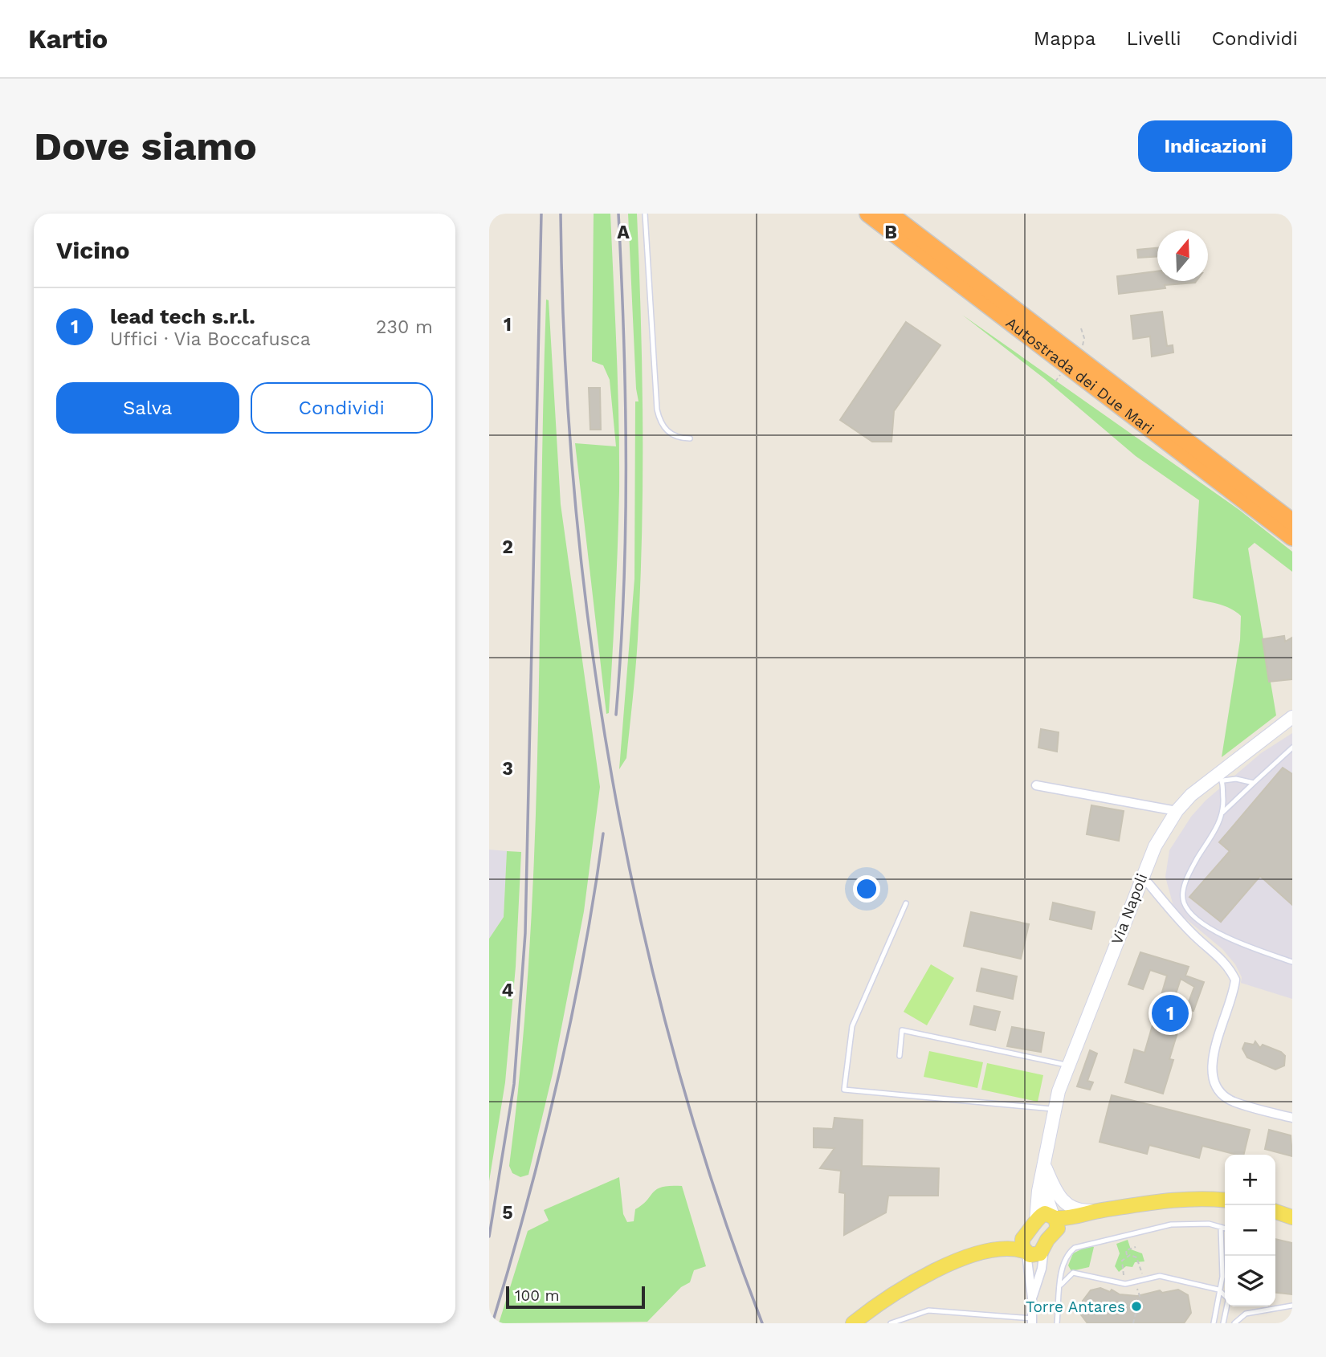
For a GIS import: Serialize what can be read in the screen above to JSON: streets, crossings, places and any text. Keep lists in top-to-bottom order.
{
  "streets": {
    "highway": ["Autostrada dei Due Mari"],
    "main road": ["Via Napoli"]
  },
  "places": ["Torre Antares"],
  "scale_bar": "100 m",
  "north": "top",
  "page": {
    "header": "Kartio",
    "nav": ["Mappa", "Livelli", "Condividi"],
    "buttons": [
      "Indicazioni",
      ["Salva", "Condividi"]
    ],
    "title": "Dove siamo",
    "heading": "Vicino",
    "list": [
      {
        "mark": "1",
        "name": "lead tech s.r.l.",
        "note": "Uffici · Via Boccafusca",
        "value": "230 m"
      }
    ],
    "pins": "1",
    "map_buttons": ["+", "−"],
    "scale": "100 m"
  },
  "grid": {
    "columns": ["A", "B"],
    "rows": [
      "1",
      "2",
      "3",
      "4",
      "5"
    ]
  }
}
